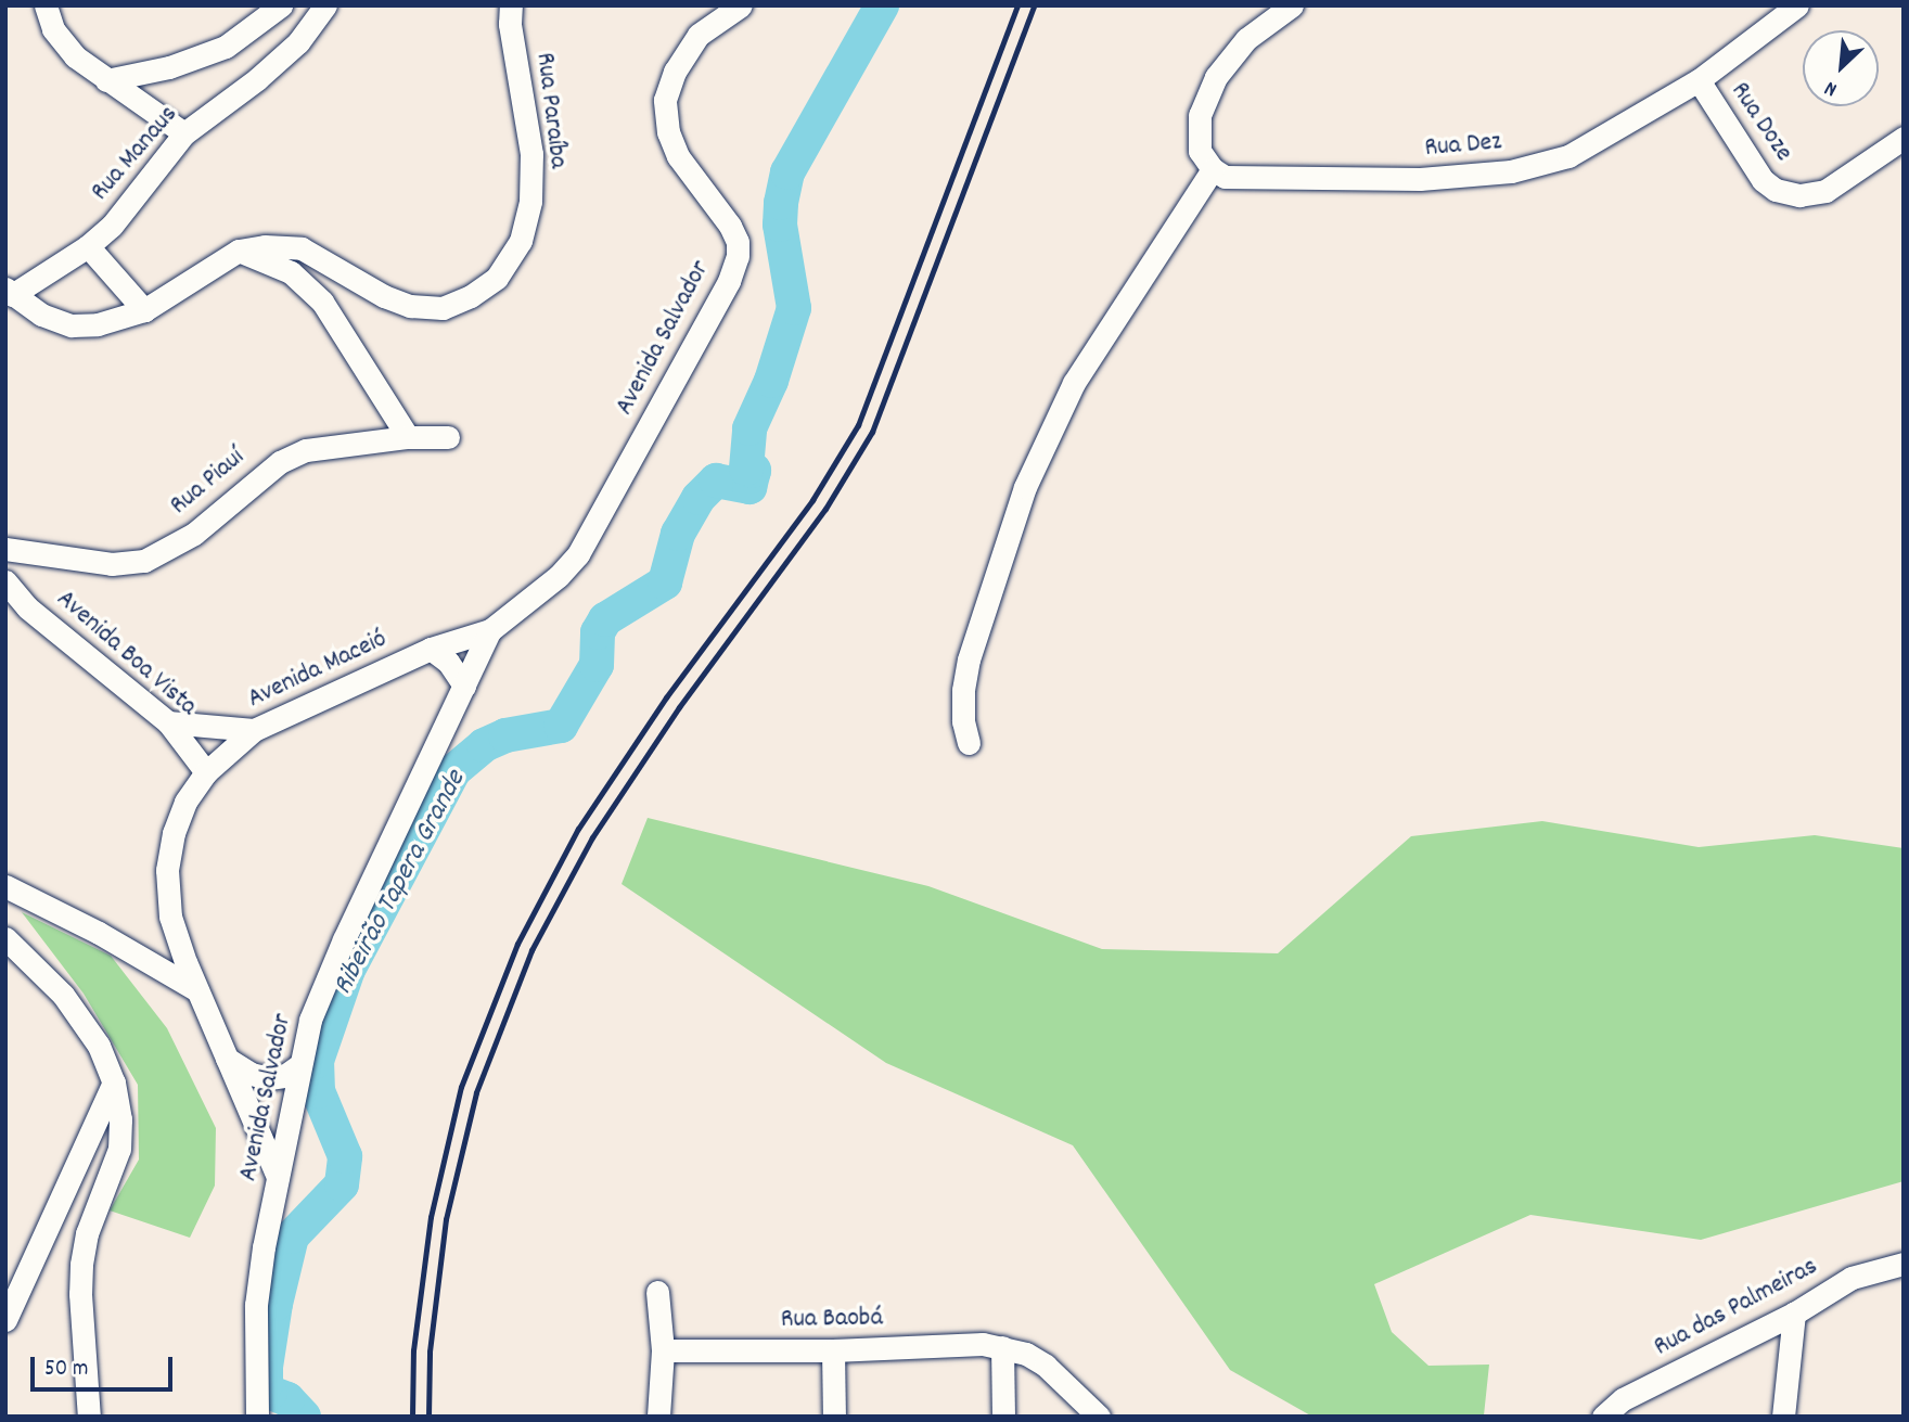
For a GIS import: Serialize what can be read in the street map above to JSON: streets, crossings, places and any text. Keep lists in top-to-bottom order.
{
  "streets": {
    "street": [
      "Rua Paraíba",
      "Rua Doze",
      "Rua Dez",
      "Rua Manaus",
      "Avenida Salvador",
      "Rua Piauí",
      "Avenida Boa Vista",
      "Avenida Maceió",
      "Rua das Palmeiras",
      "Rua Baobá"
    ]
  },
  "crossings": [
    ["Rua Paraíba", "Rua Manaus"],
    ["Rua Doze", "Rua Dez"],
    ["Avenida Salvador", "Avenida Maceió"],
    ["Avenida Boa Vista", "Avenida Maceió"]
  ],
  "water": ["Ribeirão Tapera Grande"],
  "scale_bar": "50 m",
  "north": "bottom left"
}
